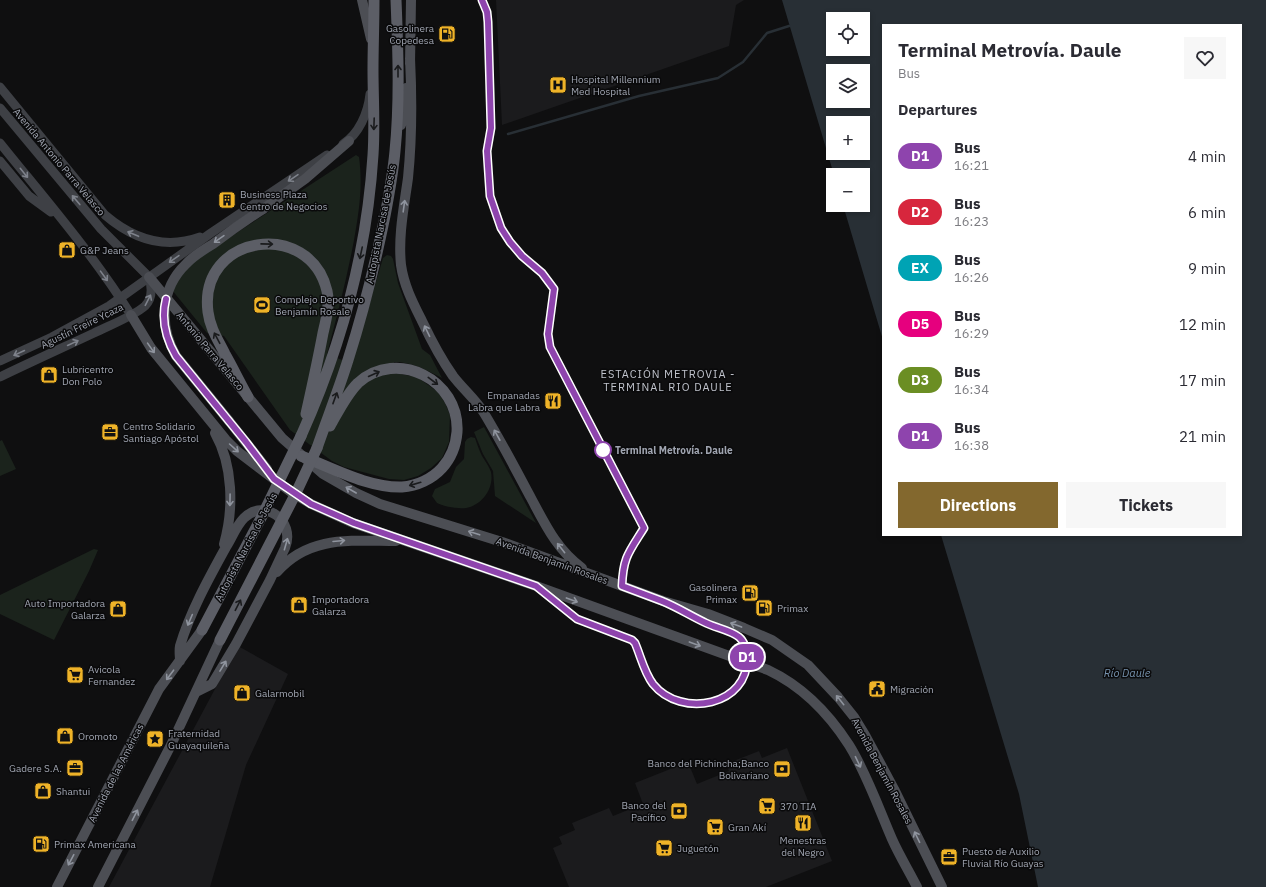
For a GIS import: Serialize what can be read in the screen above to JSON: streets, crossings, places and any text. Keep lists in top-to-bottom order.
{
  "streets": {
    "highway": ["Autopista Narcisa de Jesús"],
    "main road": [
      "Avenida Antonio Parra Velasco",
      "Agustín Freire Ycaza",
      "Antonio Parra Velasco",
      "Avenida Benjamín Rosales",
      "Avenida de las Américas"
    ]
  },
  "crossings": [
    ["Avenida Antonio Parra Velasco", "Antonio Parra Velasco"],
    ["Autopista Narcisa de Jesús", "Agustín Freire Ycaza"],
    ["Autopista Narcisa de Jesús", "Avenida de las Américas"],
    ["Agustín Freire Ycaza", "Antonio Parra Velasco"],
    ["Antonio Parra Velasco", "Avenida Benjamín Rosales"]
  ],
  "districts": ["ESTACIÓN METROVIA - TERMINAL RIO DAULE"],
  "water": ["Río Daule"],
  "places": {
    "fuel station": [
      "Gasolinera Copedesa",
      "Gasolinera Primax",
      "Primax",
      "Primax Americana"
    ],
    "hospital": ["Hospital Millennium Med Hospital"],
    "building": ["Business Plaza Centro de Negocios"],
    "shop": [
      "G&P Jeans",
      "Lubricentro Don Polo",
      "Importadora Galarza",
      "Auto Importadora Galarza",
      "Galarmobil",
      "Oromoto",
      "Shantui"
    ],
    "sports": ["Complejo Deportivo Benjamín Rosale"],
    "restaurant": ["Empanadas Labra que Labra", "Menestras del Negro"],
    "office": ["Centro Solidario Santiago Apóstol", "Gadere S.A.", "Puesto de Auxilio Fluvial Río Guayas"],
    "other": ["Terminal Metrovía. Daule"],
    "supermarket": [
      "Avicola Fernandez",
      "370 TIA",
      "Gran Akí",
      "Juguetón"
    ],
    "public building": ["Migración"],
    "place": ["Fraternidad Guayaquileña"],
    "bank": ["Banco del Pichincha;Banco Bolivariano", "Banco del Pacífico"]
  },
  "lines": ["bus line D1"],
  "page": {
    "on_map": "D1",
    "map_buttons": ["+", "−"],
    "heading": [
      ["Terminal Metrovía. Daule", "Bus"],
      "Departures"
    ],
    "list": [
      {
        "mark": "D1",
        "name": "Bus",
        "note": "16:21",
        "value": "4 min"
      },
      {
        "mark": "D2",
        "name": "Bus",
        "note": "16:23",
        "value": "6 min"
      },
      {
        "mark": "EX",
        "name": "Bus",
        "note": "16:26",
        "value": "9 min"
      },
      {
        "mark": "D5",
        "name": "Bus",
        "note": "16:29",
        "value": "12 min"
      },
      {
        "mark": "D3",
        "name": "Bus",
        "note": "16:34",
        "value": "17 min"
      },
      {
        "mark": "D1",
        "name": "Bus",
        "note": "16:38",
        "value": "21 min"
      }
    ],
    "buttons": ["Directions", "Tickets"]
  }
}
